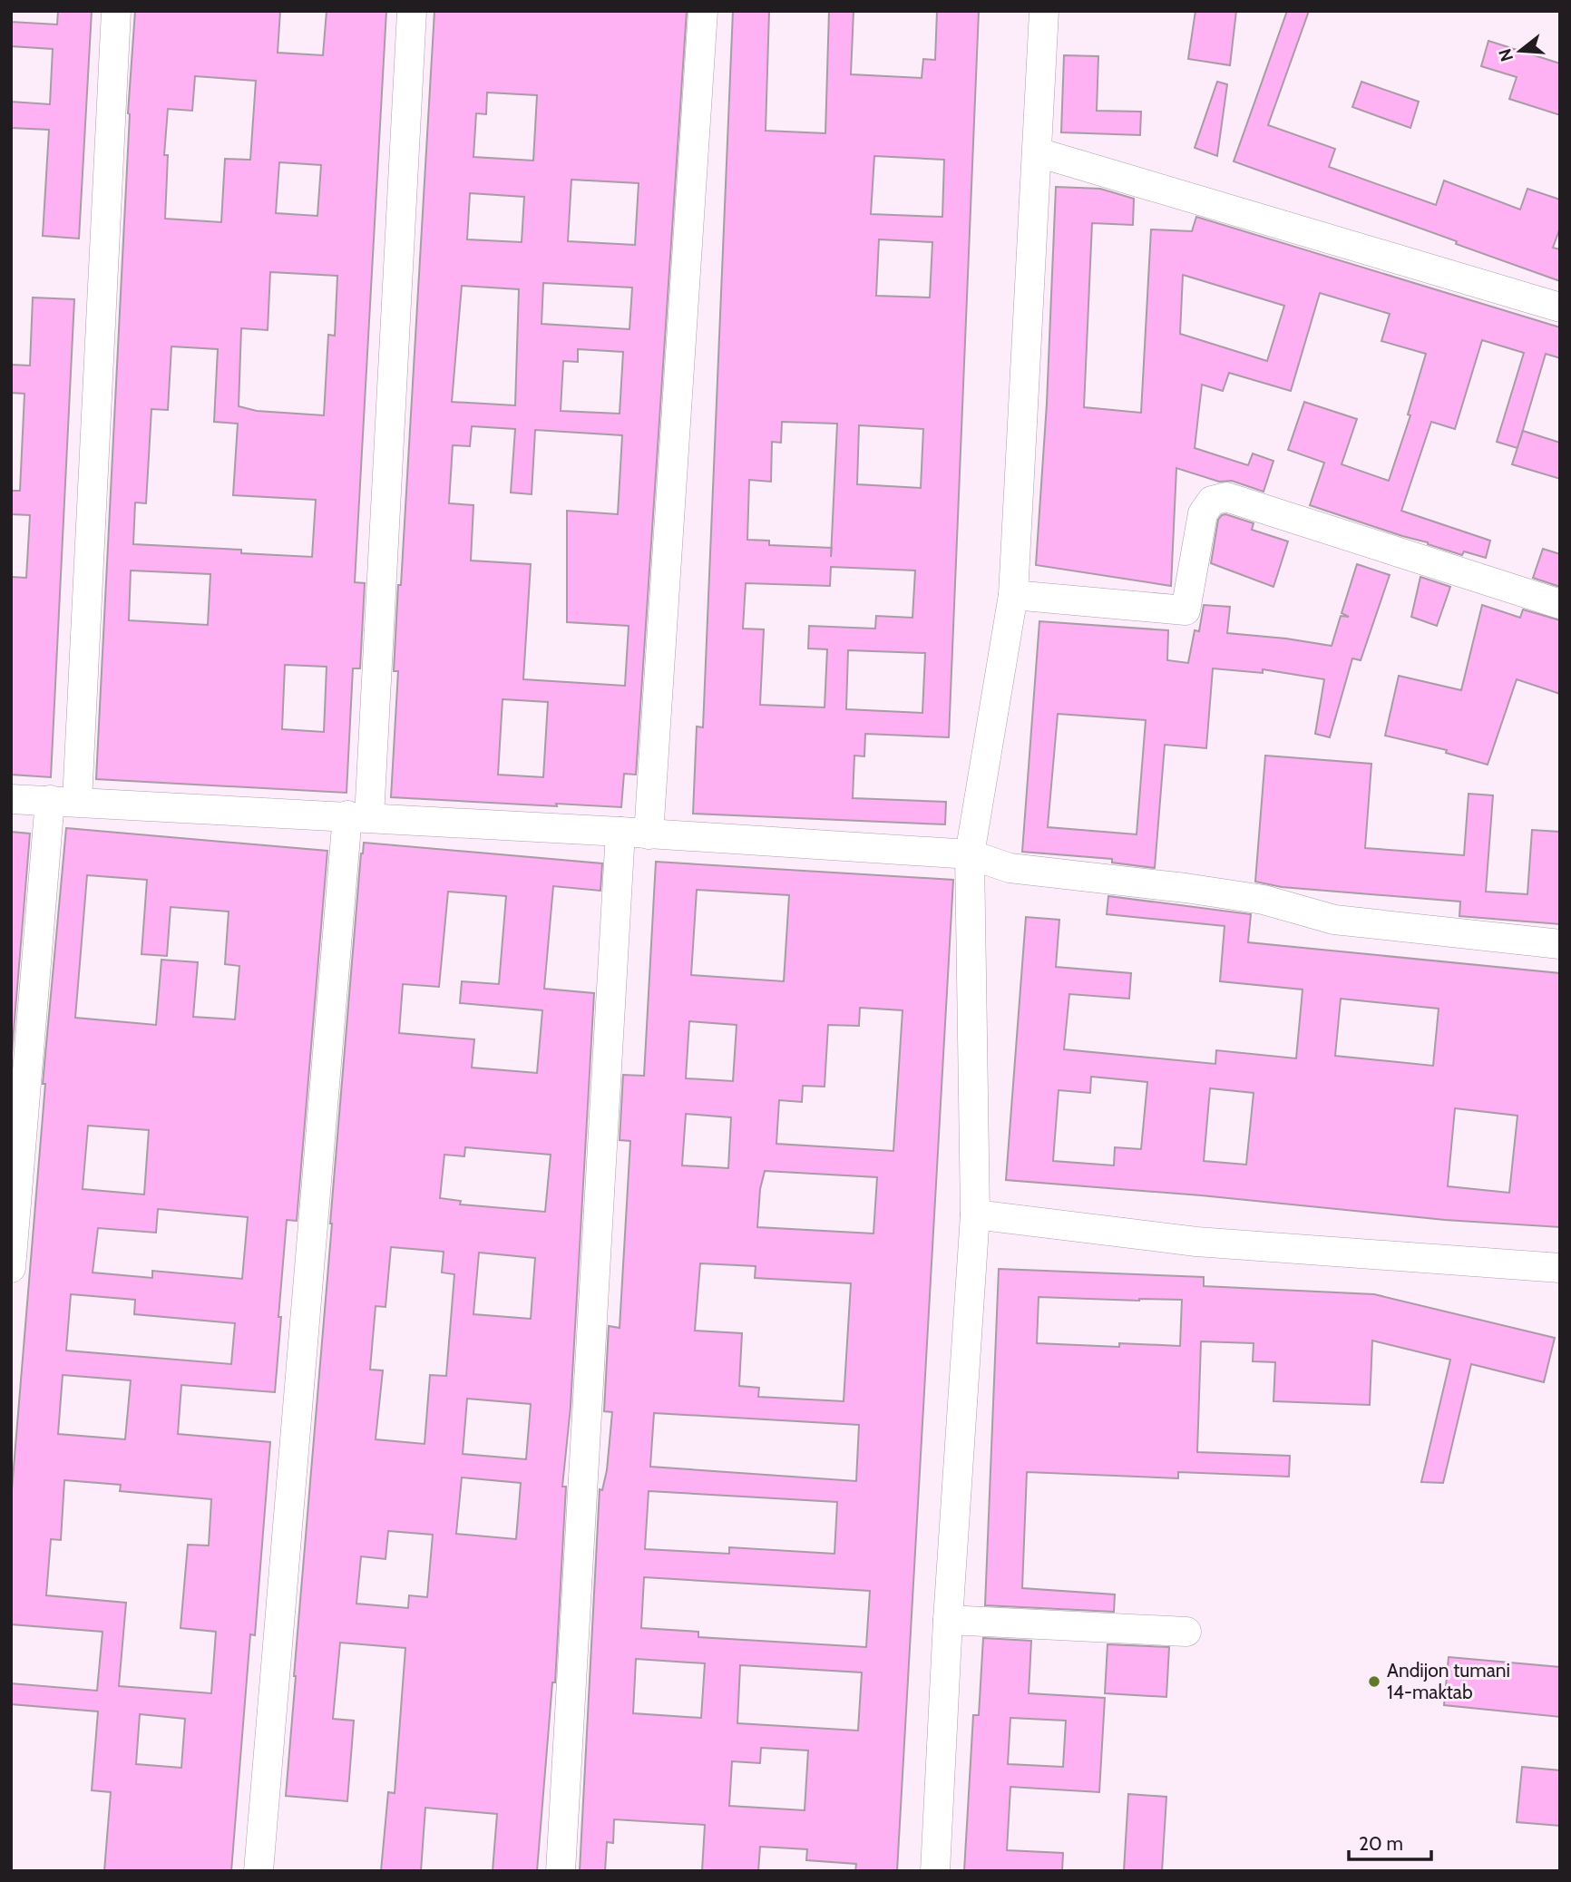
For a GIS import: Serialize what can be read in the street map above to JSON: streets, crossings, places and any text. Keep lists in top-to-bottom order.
{
  "places": ["Andijon tumani 14-maktab"],
  "scale_bar": "20 m",
  "north": "left"
}
